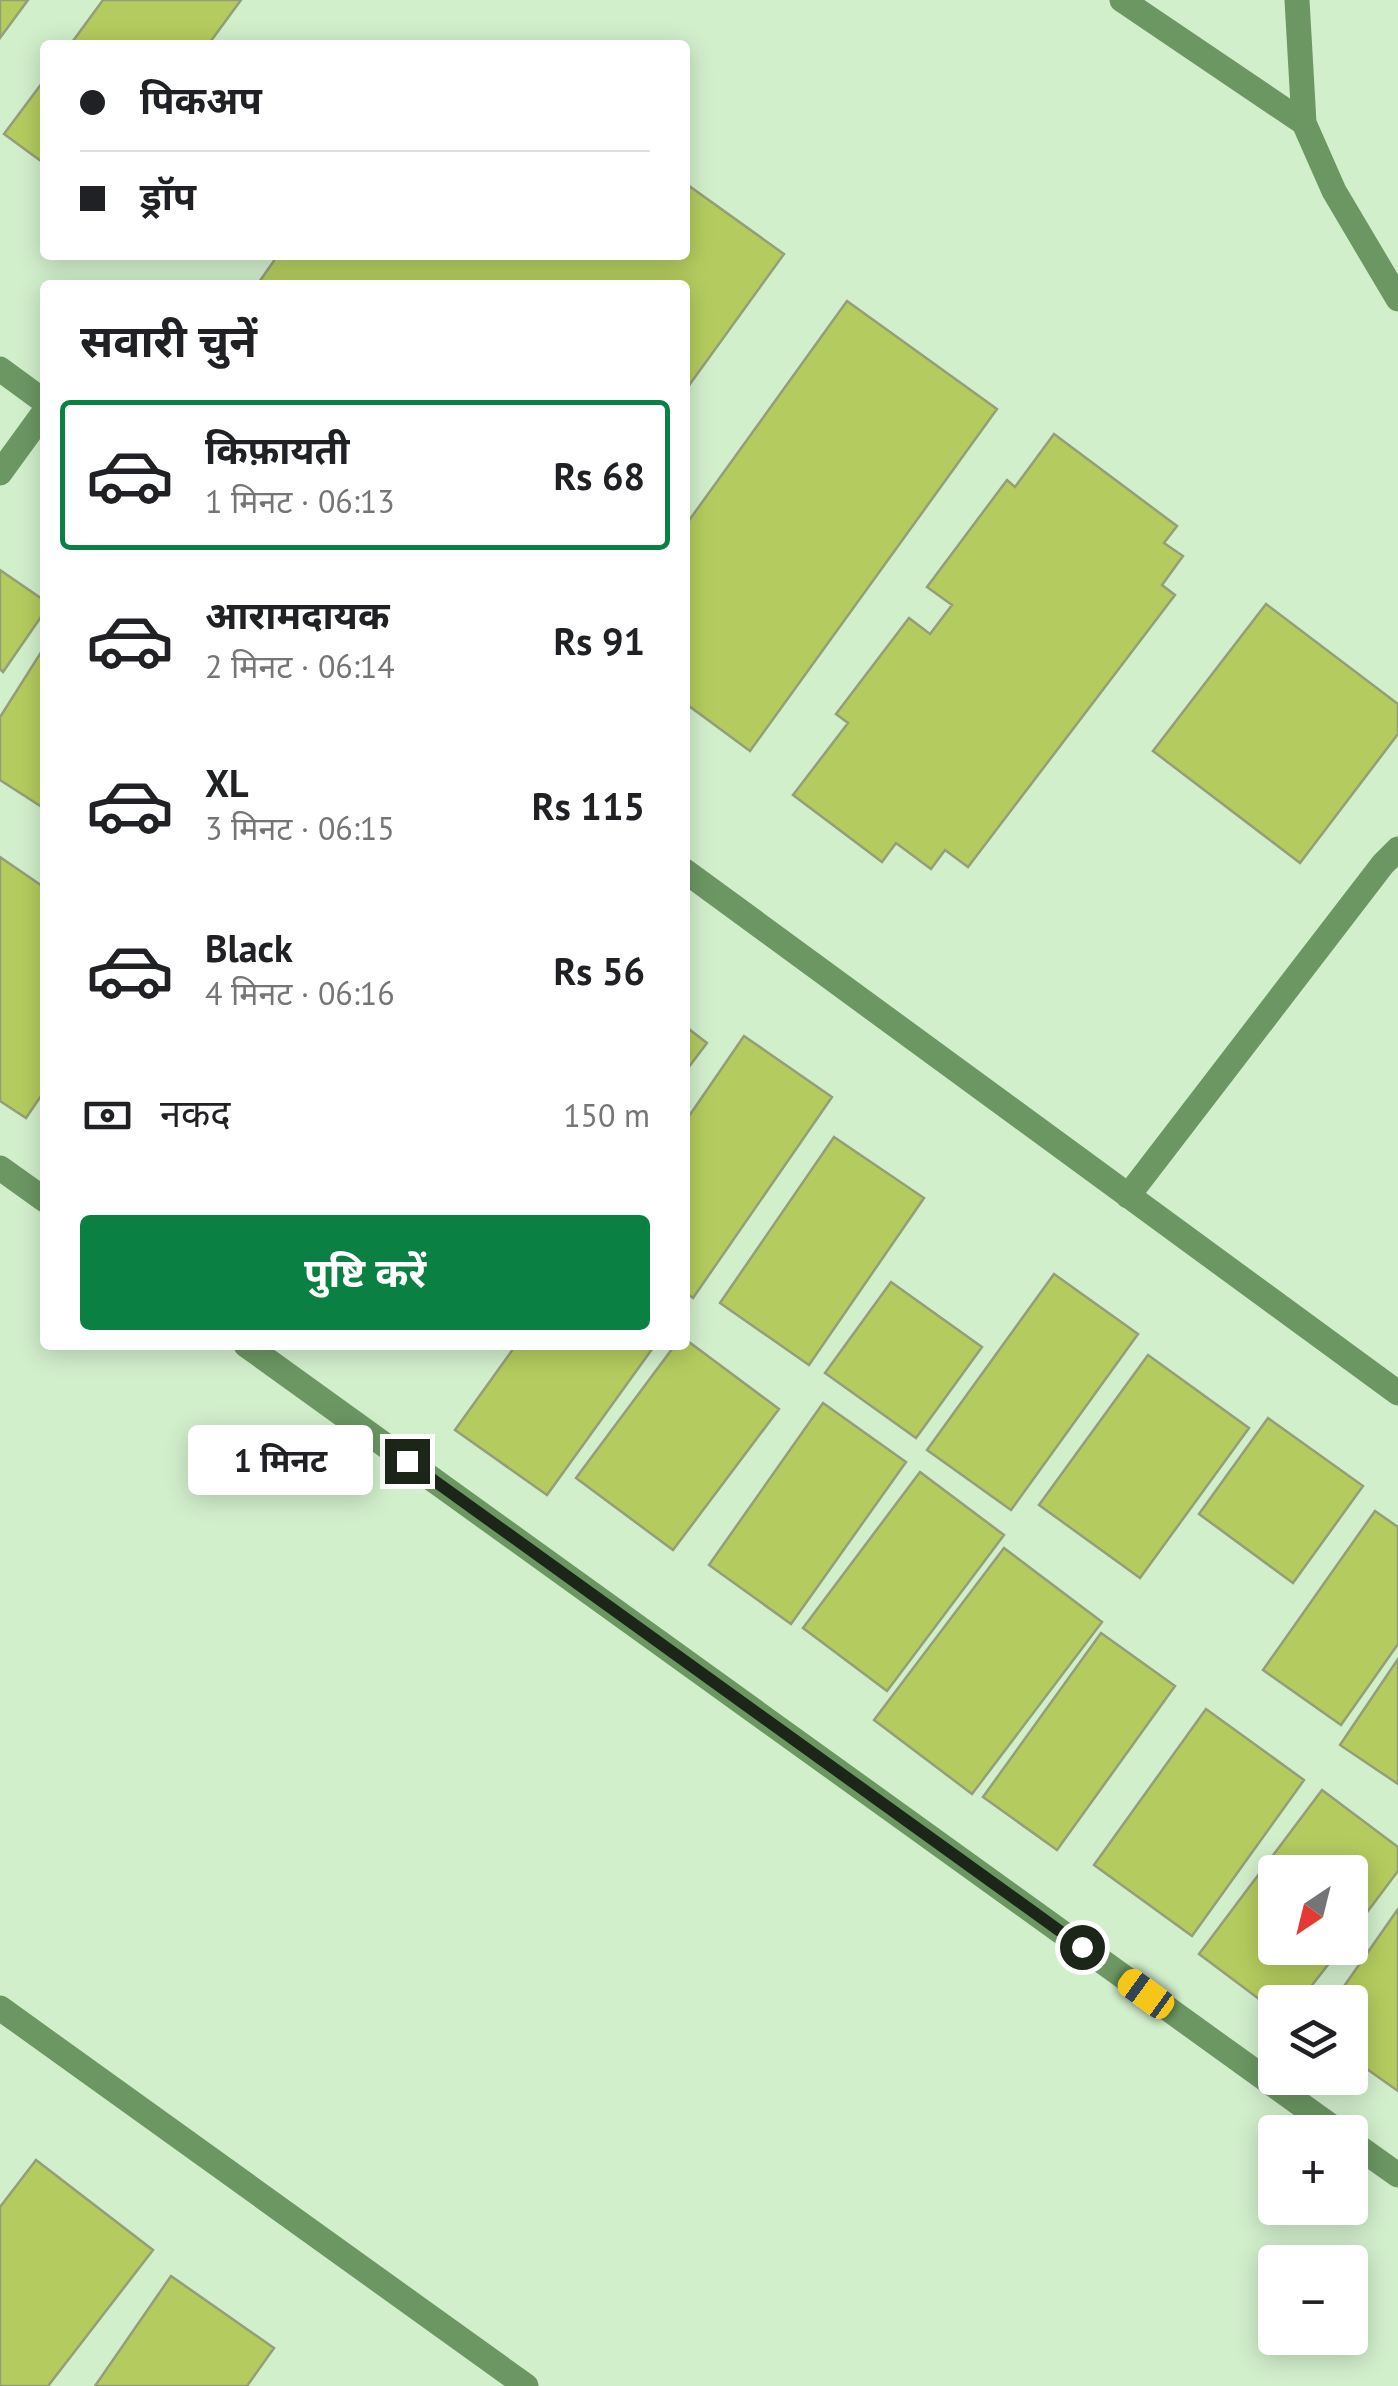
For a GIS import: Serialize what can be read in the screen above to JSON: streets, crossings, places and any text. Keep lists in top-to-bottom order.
{
  "north": "bottom left",
  "page": {
    "banner": ["पिकअप", "ड्रॉप"],
    "heading": "सवारी चुनें",
    "list": [
      {
        "name": "किफ़ायती",
        "note": "1 मिनट · 06:13",
        "value": "Rs 68"
      },
      {
        "name": "आरामदायक",
        "note": "2 मिनट · 06:14",
        "value": "Rs 91"
      },
      {
        "name": "XL",
        "note": "3 मिनट · 06:15",
        "value": "Rs 115"
      },
      {
        "name": "Black",
        "note": "4 मिनट · 06:16",
        "value": "Rs 56"
      }
    ],
    "pay": ["नकद", "150 m"],
    "buttons": "पुष्टि करें",
    "bubble": "1 मिनट",
    "map_buttons": ["+", "−"]
  }
}
